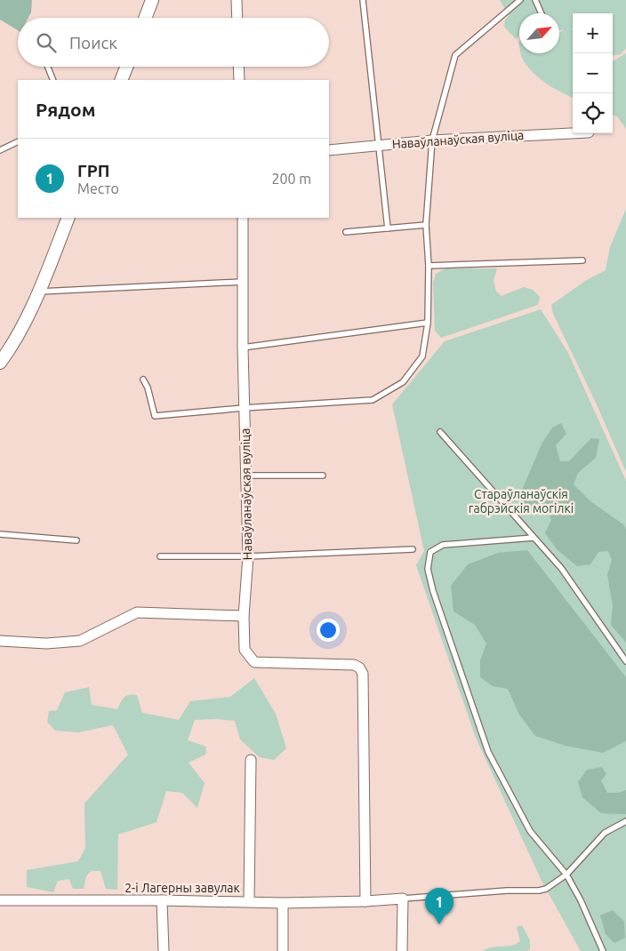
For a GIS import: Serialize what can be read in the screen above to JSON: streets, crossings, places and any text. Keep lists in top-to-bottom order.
{
  "streets": {
    "street": ["Наваўланаўская вуліца", "2-і Лагерны завулак"]
  },
  "crossings": [
    ["Наваўланаўская вуліца", "2-і Лагерны завулак"]
  ],
  "parks": ["Стараўланаўскія габрэйскія могілкі"],
  "north": "top right",
  "page": {
    "map_buttons": ["+", "−"],
    "search": "Поиск",
    "heading": "Рядом",
    "list": [
      {
        "mark": "1",
        "name": "ГРП",
        "note": "Место",
        "value": "200 m"
      }
    ],
    "pins": "1"
  }
}
